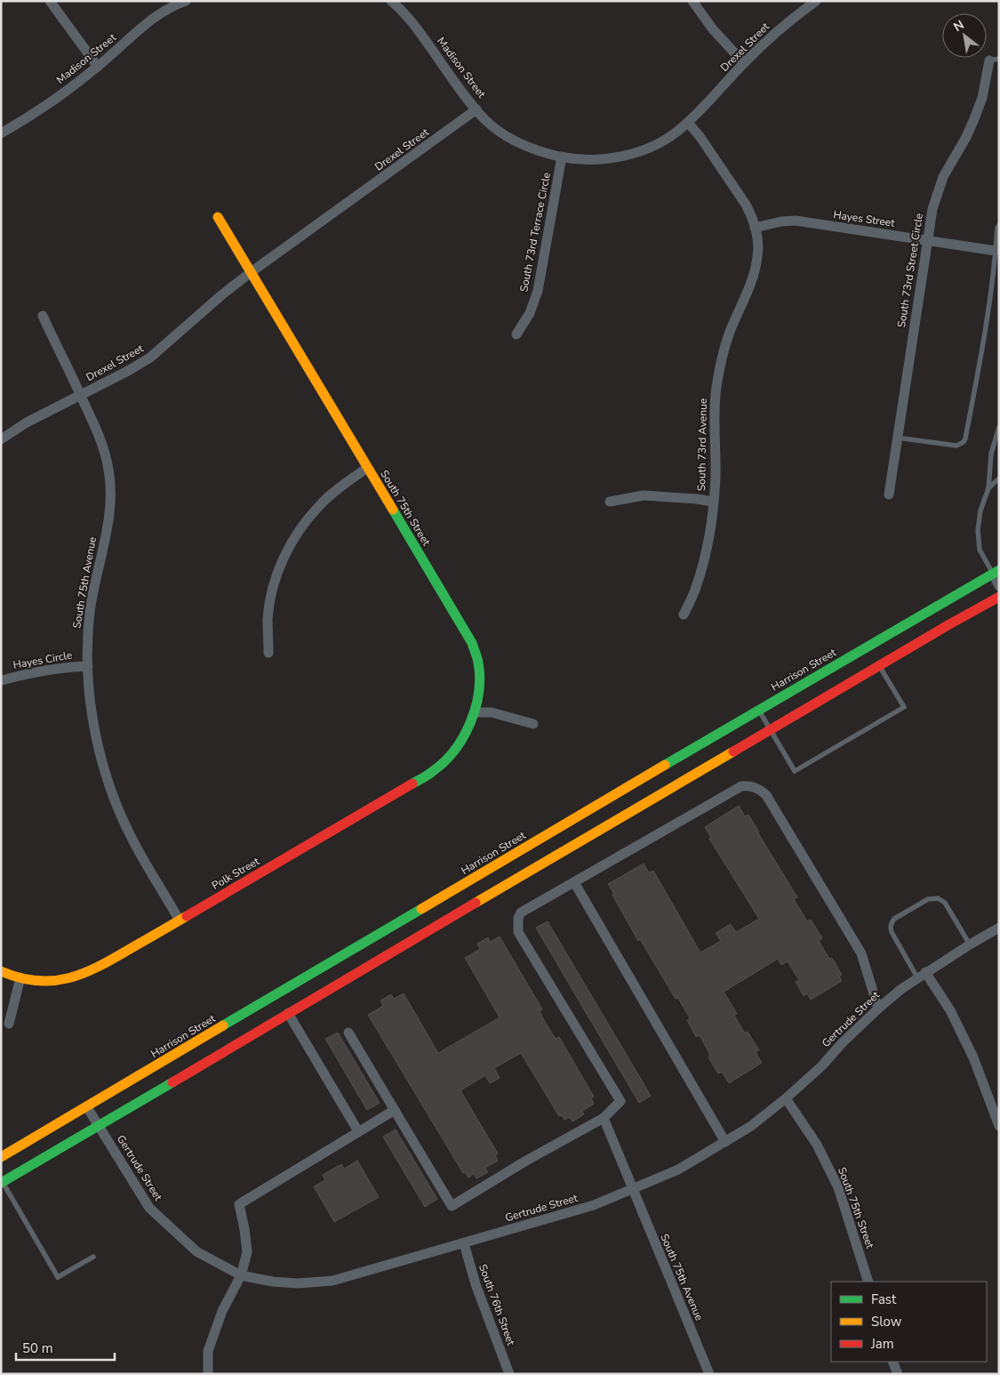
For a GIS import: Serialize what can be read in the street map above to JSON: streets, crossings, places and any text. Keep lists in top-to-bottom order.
{
  "streets": {
    "main road": ["South 75th Street", "Harrison Street", "Polk Street"],
    "street": [
      "Drexel Street",
      "Madison Street",
      "Hayes Street",
      "South 73rd Terrace Circle",
      "South 73rd Street Circle",
      "South 73rd Avenue",
      "South 75th Avenue",
      "Hayes Circle",
      "Gertrude Street",
      "South 76th Street"
    ]
  },
  "crossings": [
    ["Drexel Street", "Madison Street"],
    ["Drexel Street", "South 73rd Terrace Circle"],
    ["Drexel Street", "South 73rd Avenue"],
    ["Drexel Street", "South 75th Street"],
    ["Drexel Street", "South 75th Avenue"],
    ["Hayes Street", "South 73rd Street Circle"],
    ["Hayes Street", "South 73rd Avenue"],
    ["South 75th Street", "Polk Street"],
    ["South 75th Street", "Gertrude Street"],
    ["South 75th Avenue", "Hayes Circle"],
    ["South 75th Avenue", "Polk Street"],
    ["South 75th Avenue", "Gertrude Street"],
    ["Harrison Street", "Gertrude Street"],
    ["Gertrude Street", "South 76th Street"]
  ],
  "legend": ["Fast", "Slow", "Jam"],
  "scale_bar": "50 m",
  "north": "top left"
}
